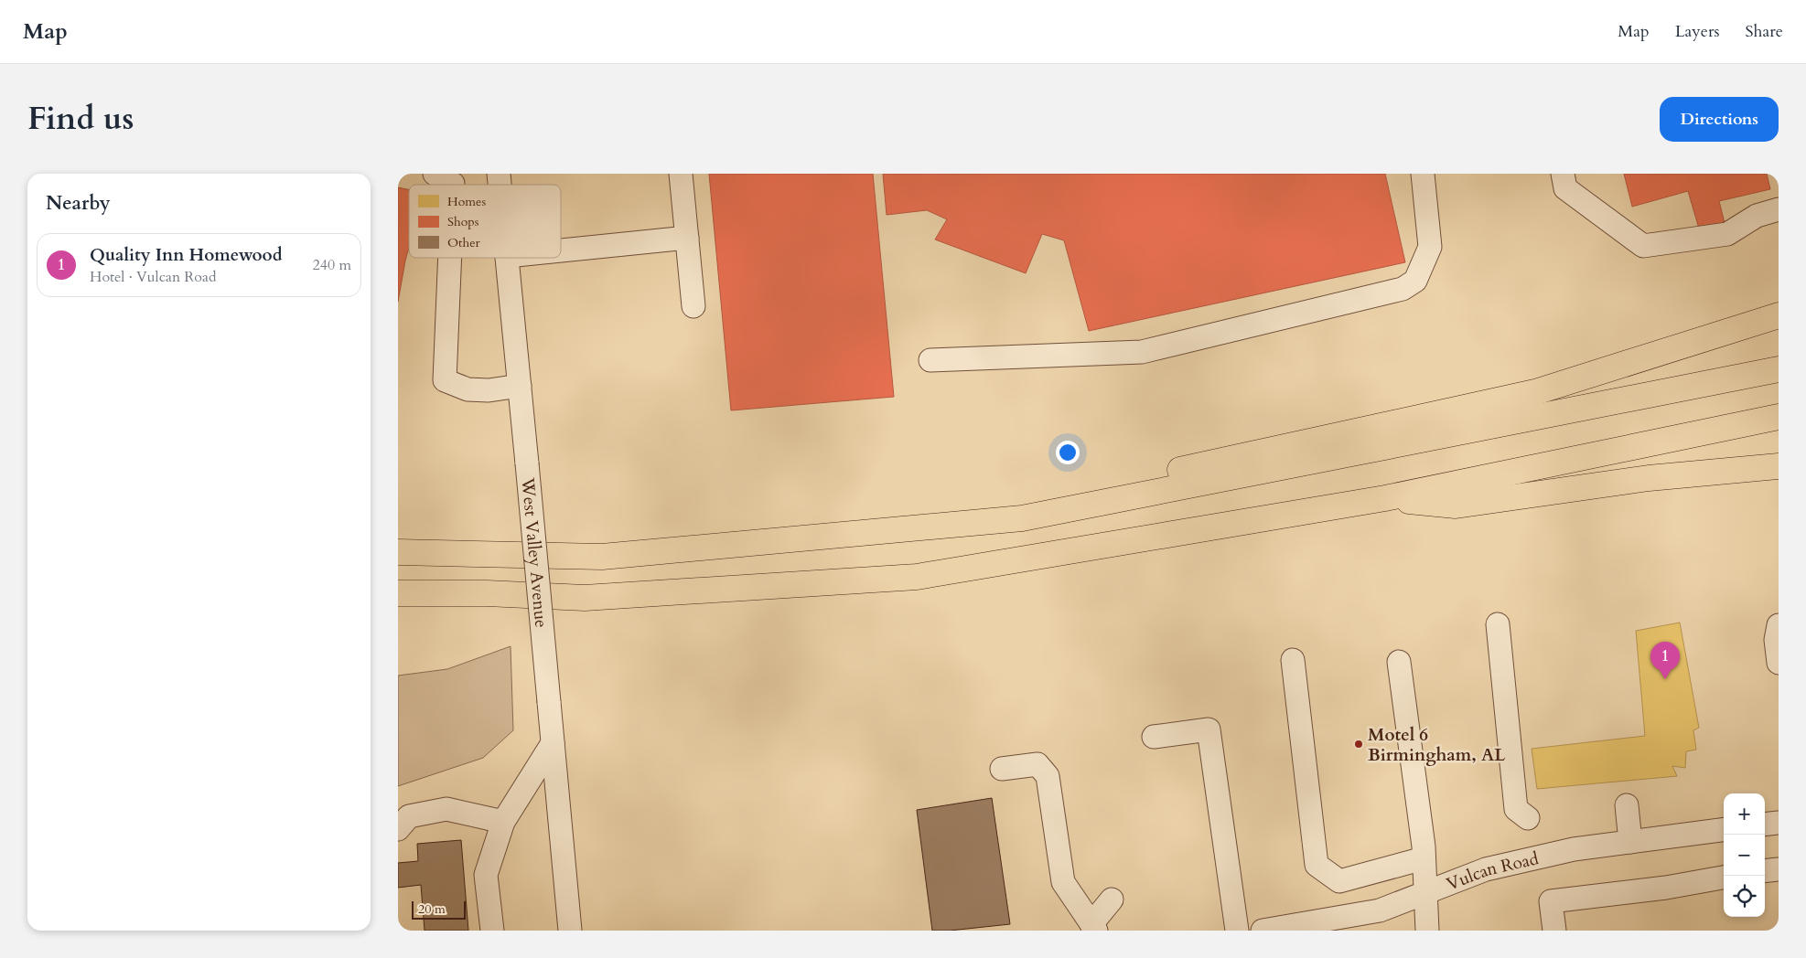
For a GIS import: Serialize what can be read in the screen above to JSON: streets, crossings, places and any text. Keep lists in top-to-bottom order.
{
  "streets": {
    "street": ["West Valley Avenue", "Vulcan Road"]
  },
  "places": ["Motel 6 Birmingham, AL"],
  "legend": ["Homes", "Shops", "Other"],
  "scale_bar": "20 m",
  "page": {
    "header": "Map",
    "nav": ["Map", "Layers", "Share"],
    "title": "Find us",
    "buttons": "Directions",
    "heading": "Nearby",
    "list": [
      {
        "mark": "1",
        "name": "Quality Inn Homewood",
        "note": "Hotel · Vulcan Road",
        "value": "240 m"
      }
    ],
    "pins": "1",
    "map_buttons": ["+", "−"],
    "scale": "20 m"
  }
}
